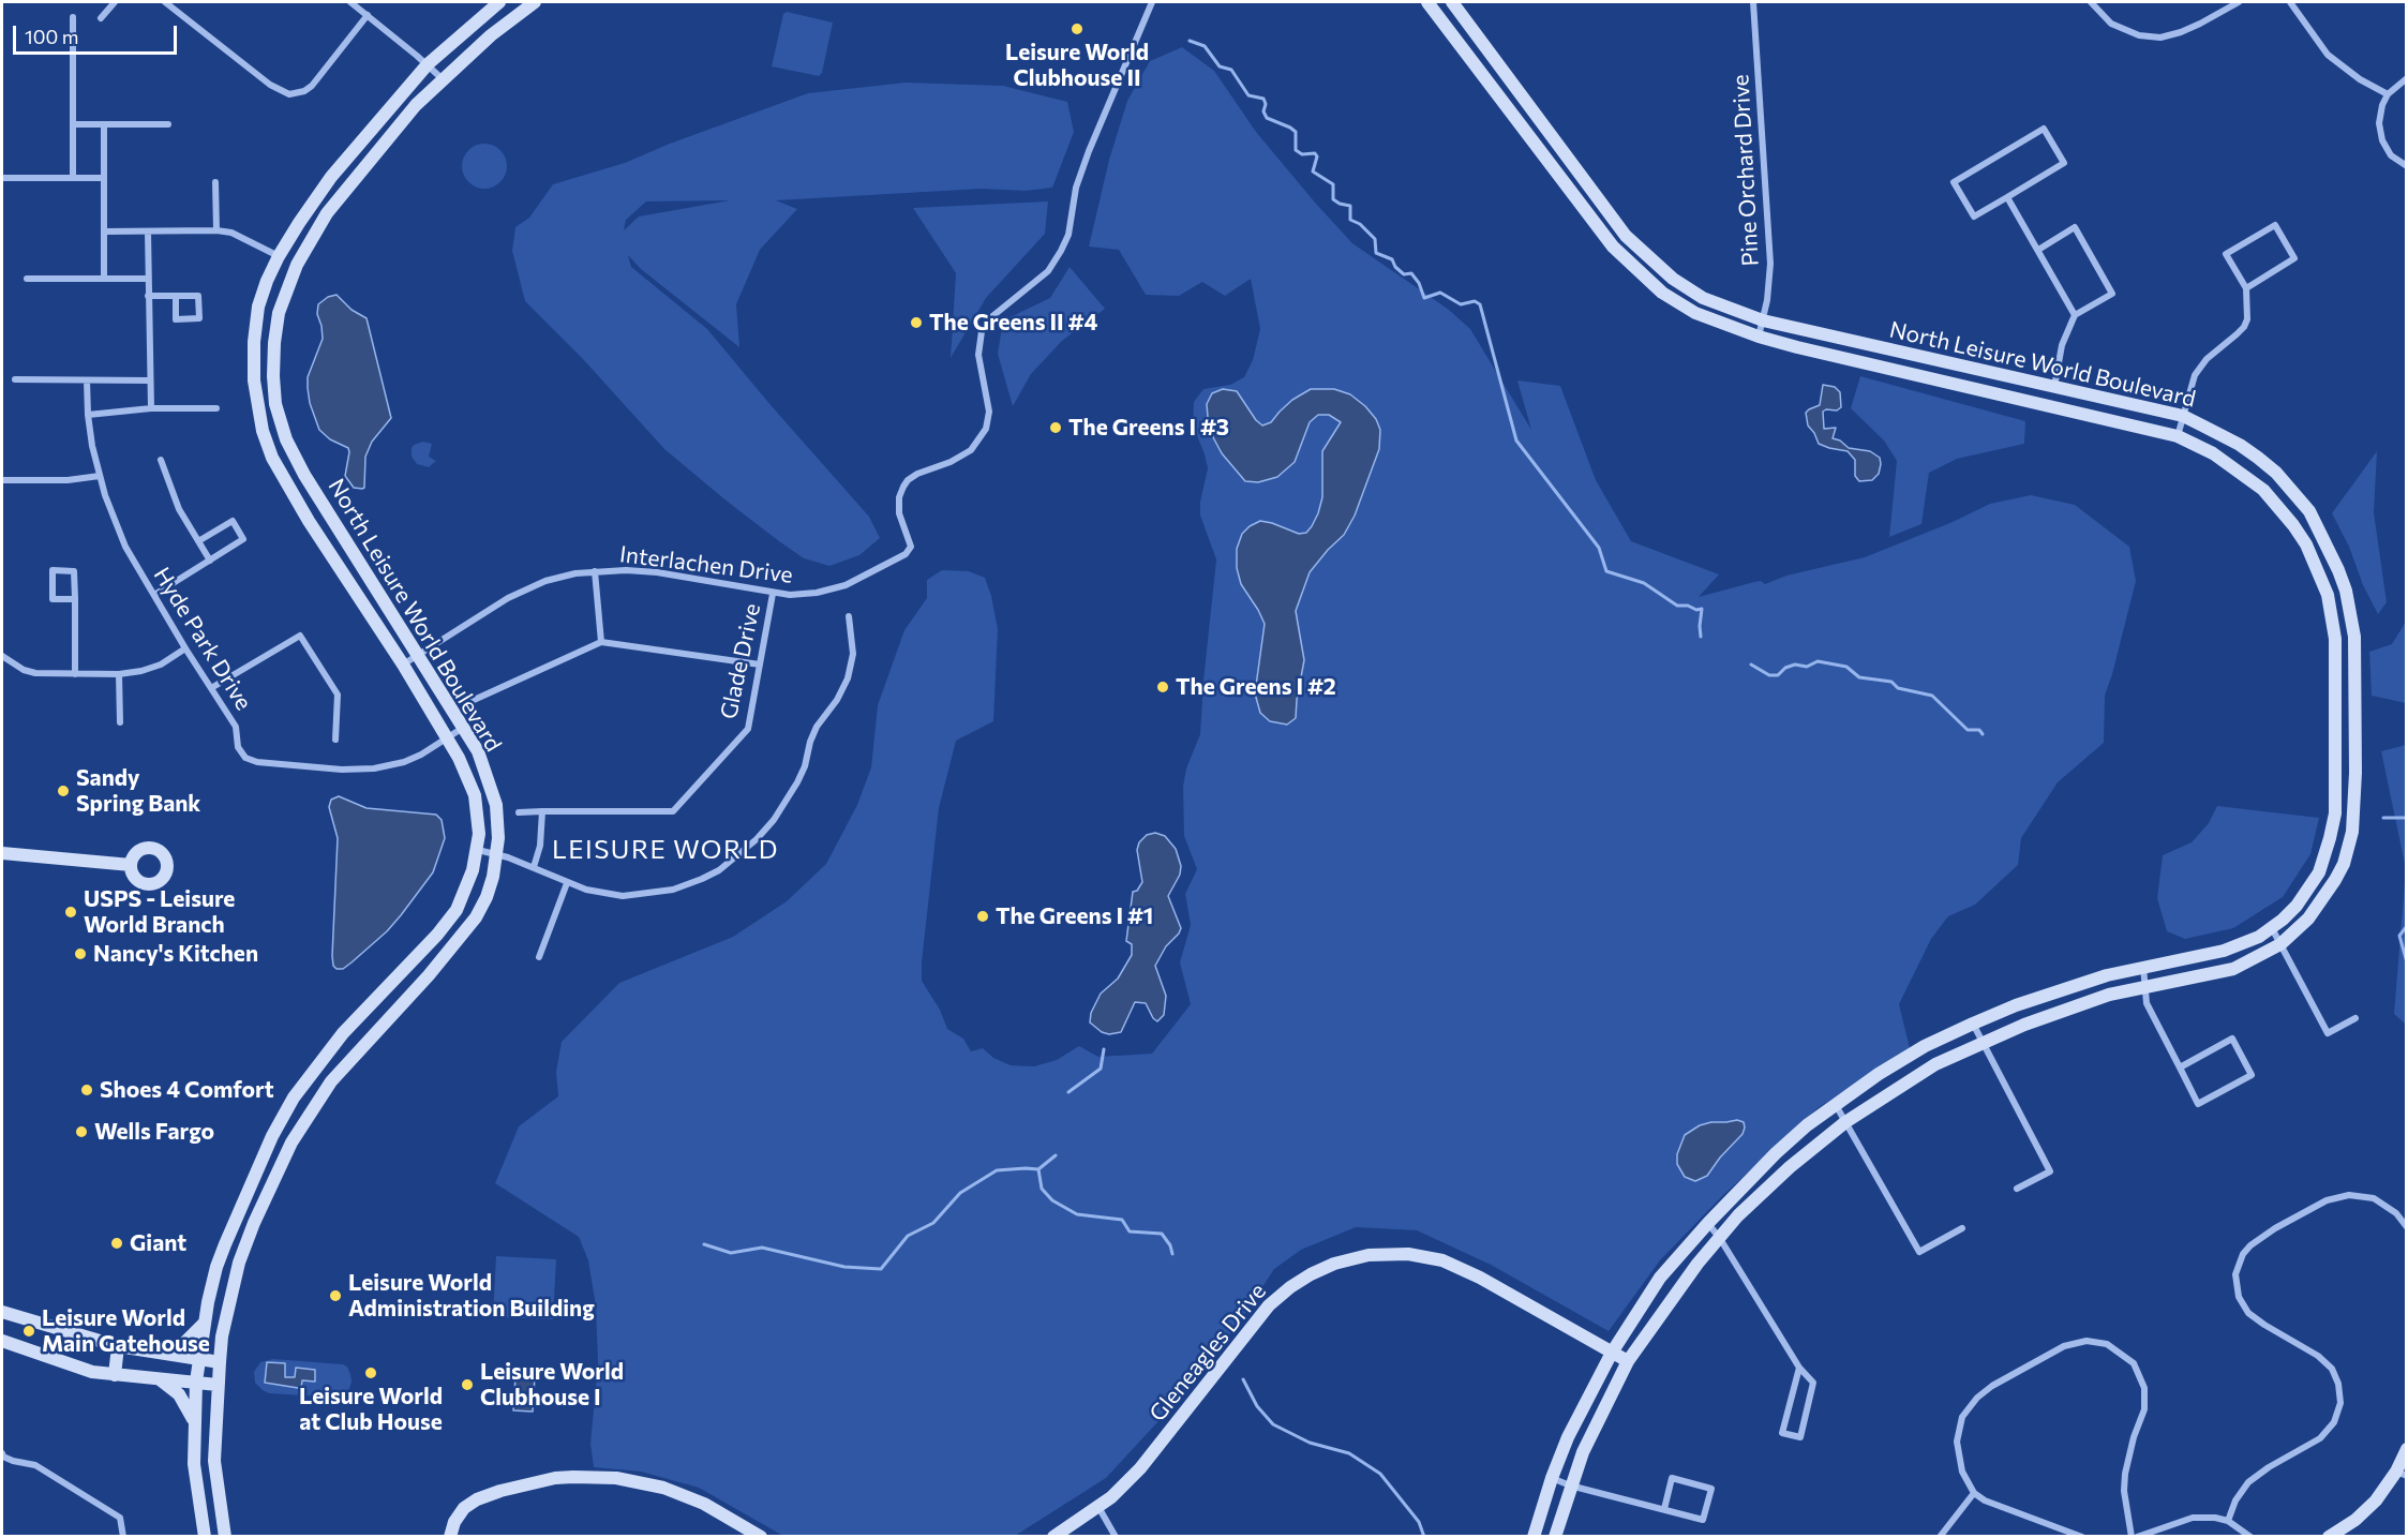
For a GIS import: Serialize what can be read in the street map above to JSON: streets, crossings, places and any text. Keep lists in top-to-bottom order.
{
  "streets": {
    "street": [
      "Pine Orchard Drive",
      "North Leisure World Boulevard",
      "Interlachen Drive",
      "Hyde Park Drive",
      "Glade Drive",
      "Gleneagles Drive"
    ]
  },
  "crossings": [
    ["Pine Orchard Drive", "North Leisure World Boulevard"],
    ["North Leisure World Boulevard", "Interlachen Drive"],
    ["North Leisure World Boulevard", "Hyde Park Drive"],
    ["North Leisure World Boulevard", "Gleneagles Drive"],
    ["Interlachen Drive", "Glade Drive"]
  ],
  "districts": ["LEISURE WORLD"],
  "places": [
    "Leisure World Clubhouse II",
    "The Greens II #4",
    "The Greens I #3",
    "The Greens I #2",
    "Sandy Spring Bank",
    "USPS - Leisure World Branch",
    "The Greens I #1",
    "Nancy's Kitchen",
    "Shoes 4 Comfort",
    "Wells Fargo",
    "Giant",
    "Leisure World Administration Building",
    "Leisure World Main Gatehouse",
    "Leisure World at Club House",
    "Leisure World Clubhouse I"
  ],
  "scale_bar": "100 m"
}
